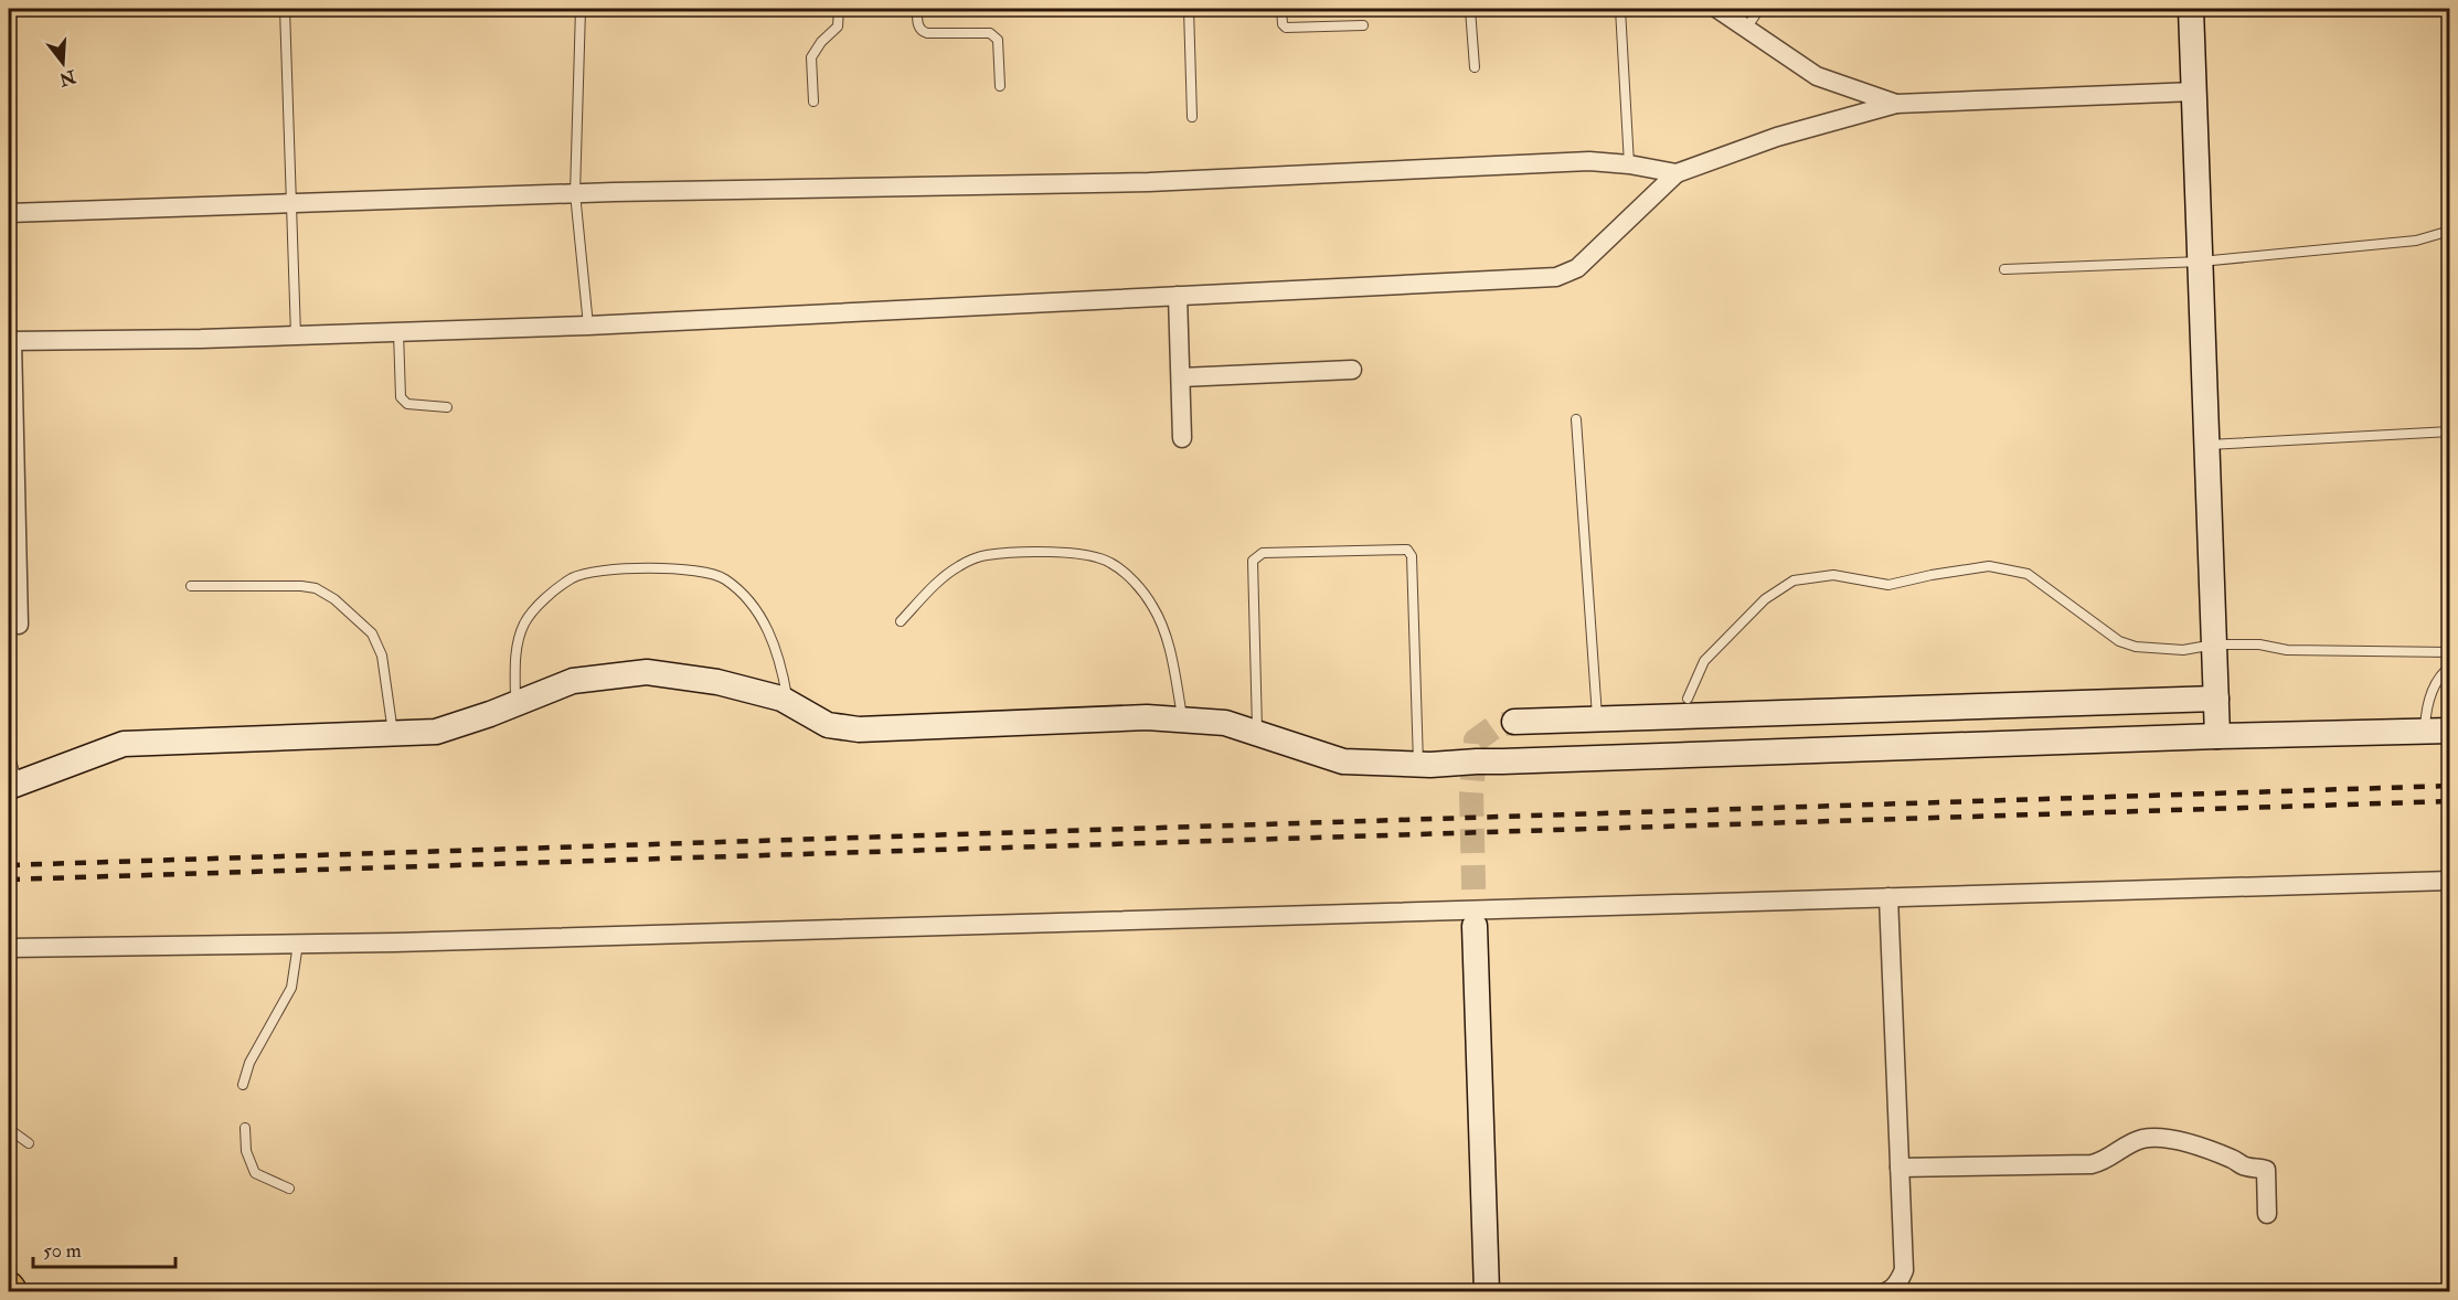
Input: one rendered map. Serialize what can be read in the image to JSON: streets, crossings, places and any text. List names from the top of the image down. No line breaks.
{"scale_bar":"50 m","north":"bottom"}
